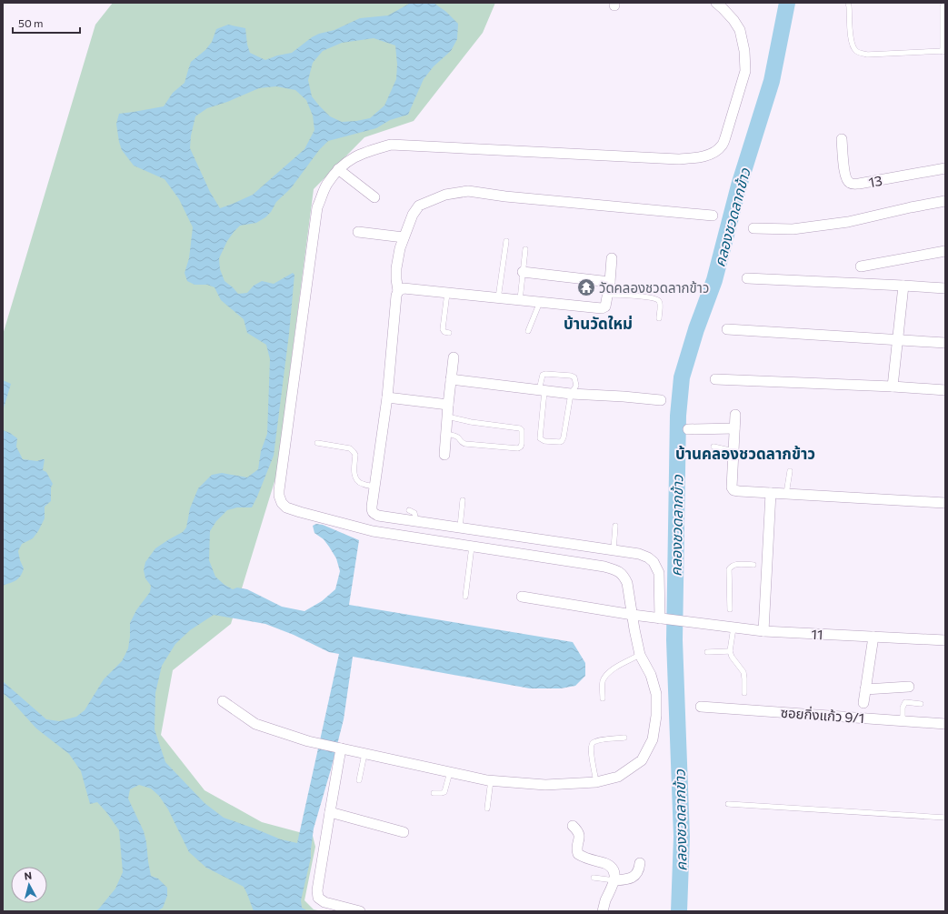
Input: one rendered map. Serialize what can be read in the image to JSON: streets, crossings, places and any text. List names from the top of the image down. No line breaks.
{"streets":{"street":["13","11","ซอยกิ่งแก้ว 9/1"]},"districts":["บ้านวัดใหม่","บ้านคลองชวดลากข้าว"],"water":["คลองชวดลากข้าว"],"places":{"temple":["วัดคลองชวดลากข้าว"]},"scale_bar":"50 m","north":"top"}
